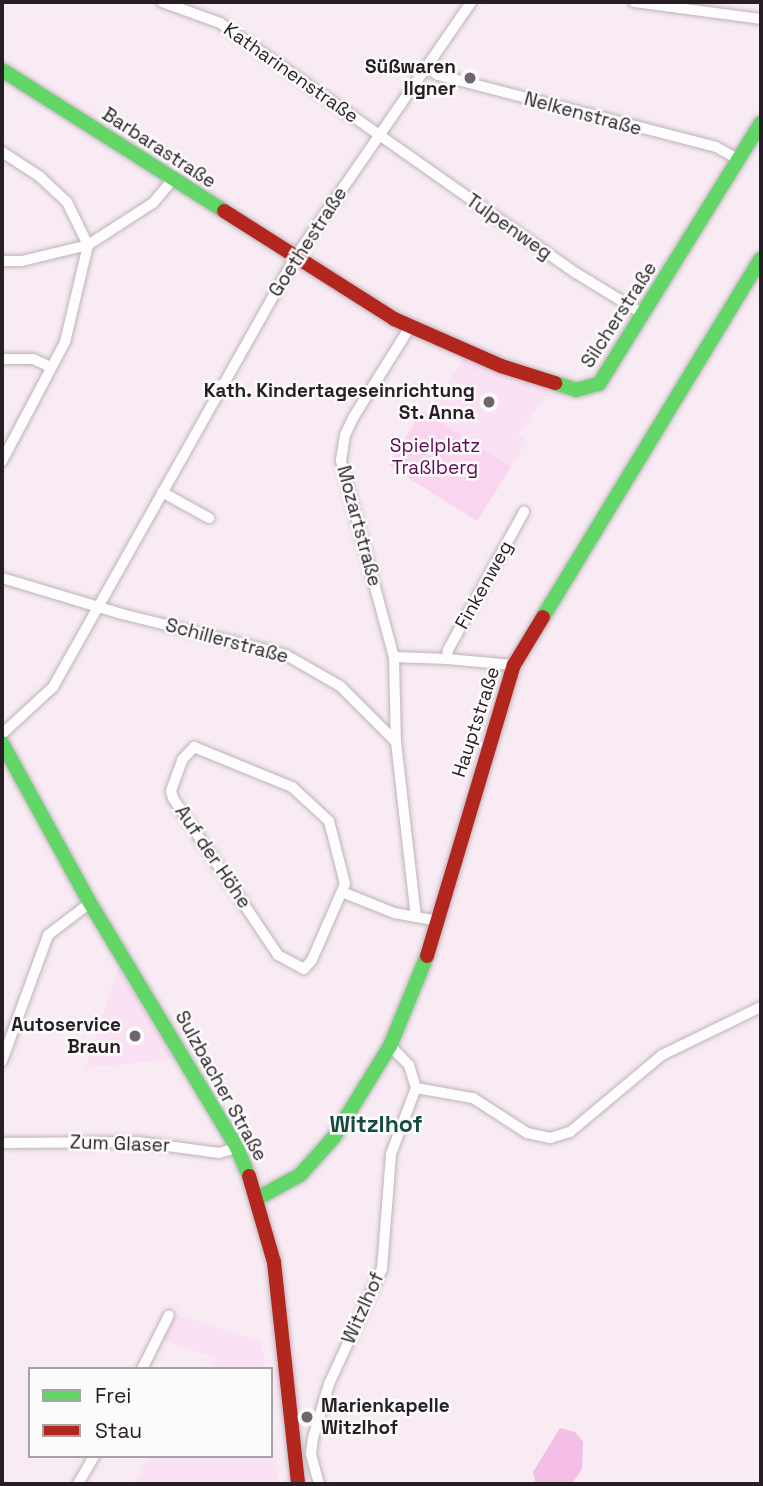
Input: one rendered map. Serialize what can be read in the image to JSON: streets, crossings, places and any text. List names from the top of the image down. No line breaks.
{"streets":{"street":["Katharinenstraße","Nelkenstraße","Barbarastraße","Tulpenweg","Goethestraße","Silcherstraße","Mozartstraße","Finkenweg","Schillerstraße","Hauptstraße","Auf der Höhe","Sulzbacher Straße","Zum Glaser","Witzlhof"]},"crossings":[["Katharinenstraße","Tulpenweg"],["Katharinenstraße","Goethestraße"],["Nelkenstraße","Goethestraße"],["Nelkenstraße","Silcherstraße"],["Barbarastraße","Goethestraße"],["Barbarastraße","Silcherstraße"],["Tulpenweg","Goethestraße"],["Tulpenweg","Silcherstraße"],["Goethestraße","Silcherstraße"],["Goethestraße","Schillerstraße"],["Silcherstraße","Mozartstraße"],["Mozartstraße","Finkenweg"],["Mozartstraße","Schillerstraße"],["Finkenweg","Hauptstraße"],["Hauptstraße","Sulzbacher Straße"],["Sulzbacher Straße","Zum Glaser"]],"districts":["Witzlhof"],"parks":["Spielplatz Traßlberg"],"places":["Süßwaren Ilgner","Kath. Kindertageseinrichtung St. Anna","Autoservice Braun","Marienkapelle Witzlhof"],"legend":["Frei","Stau"]}
